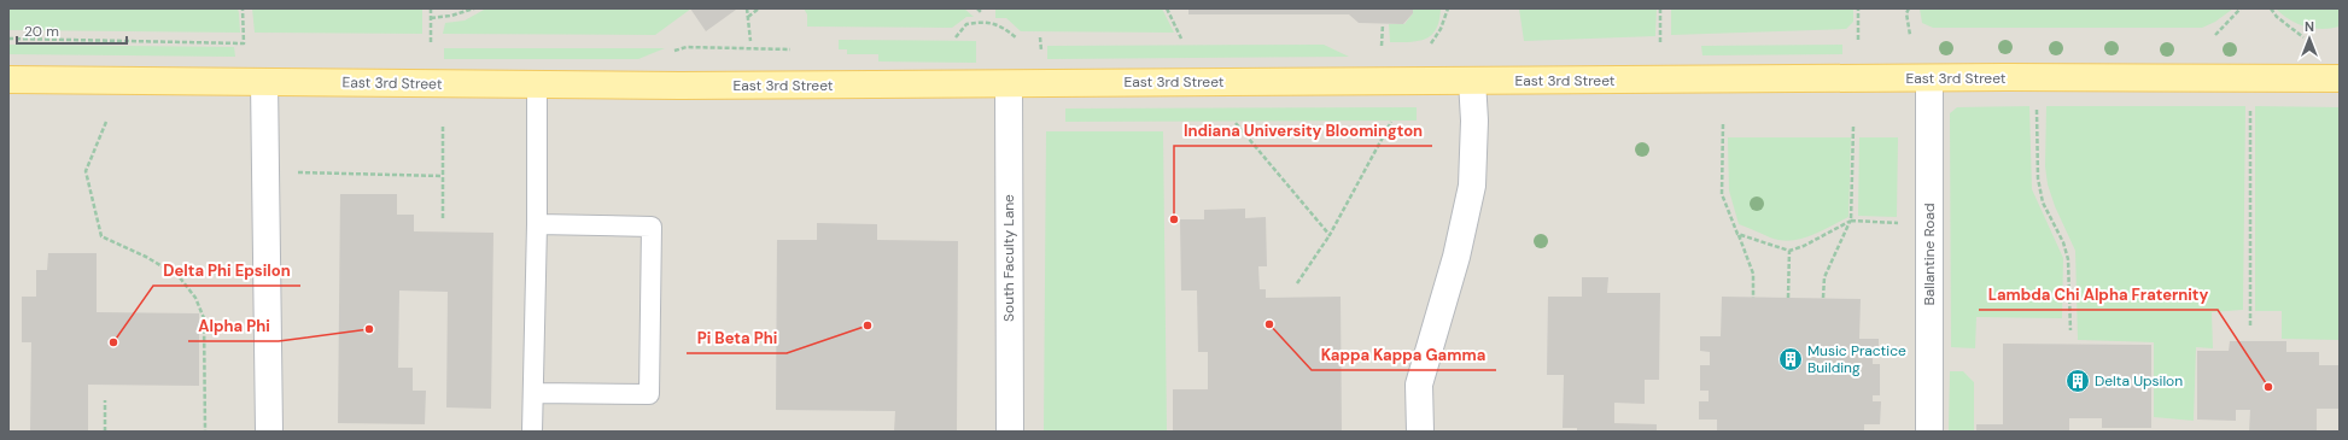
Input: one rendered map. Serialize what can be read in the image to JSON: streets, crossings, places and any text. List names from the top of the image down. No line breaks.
{"streets":{"main road":["East 3rd Street"],"street":["Ballantine Road","South Faculty Lane"]},"crossings":[["East 3rd Street","Ballantine Road"],["East 3rd Street","South Faculty Lane"]],"places":{"other":["Indiana University Bloomington","Kappa Kappa Gamma","Pi Beta Phi","Alpha Phi","Delta Phi Epsilon","Lambda Chi Alpha Fraternity"],"building":["Music Practice Building","Delta Upsilon"]},"scale_bar":"20 m","north":"top"}
